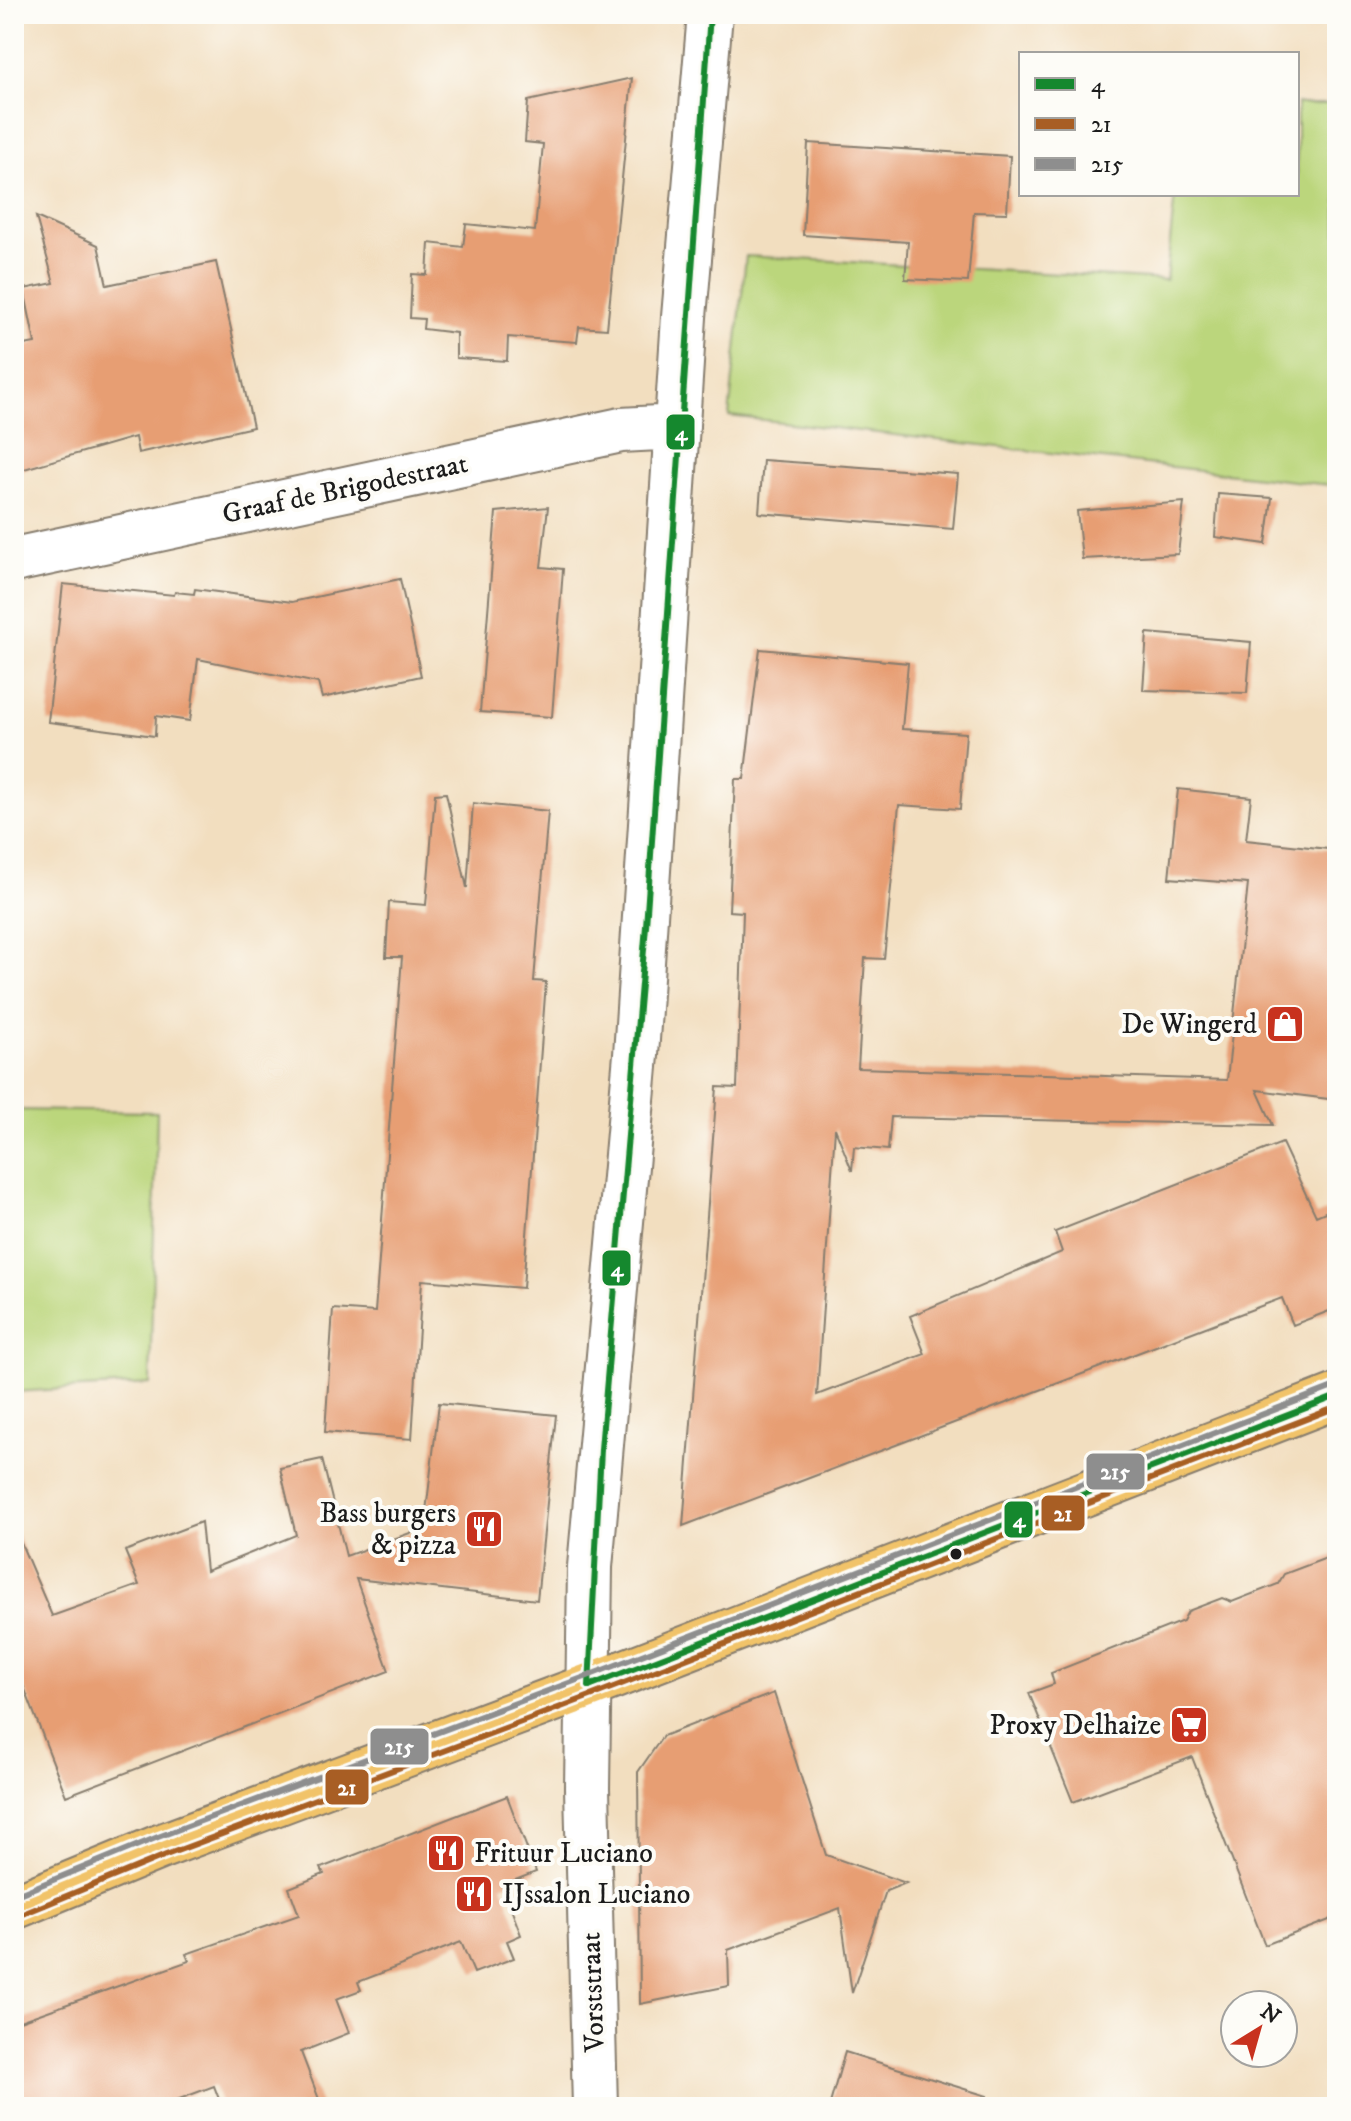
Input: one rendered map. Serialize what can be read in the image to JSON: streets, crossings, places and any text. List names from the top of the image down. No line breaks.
{"streets":{"street":["Graaf de Brigodestraat","Vorststraat"]},"crossings":[["Graaf de Brigodestraat","Vorststraat"]],"places":{"shop":["De Wingerd"],"restaurant":["Bass burgers & pizza","Frituur Luciano","IJssalon Luciano"],"supermarket":["Proxy Delhaize"]},"lines":["transit line 4","transit line 215","transit line 21"],"legend":["4","21","215"],"north":"top right"}
